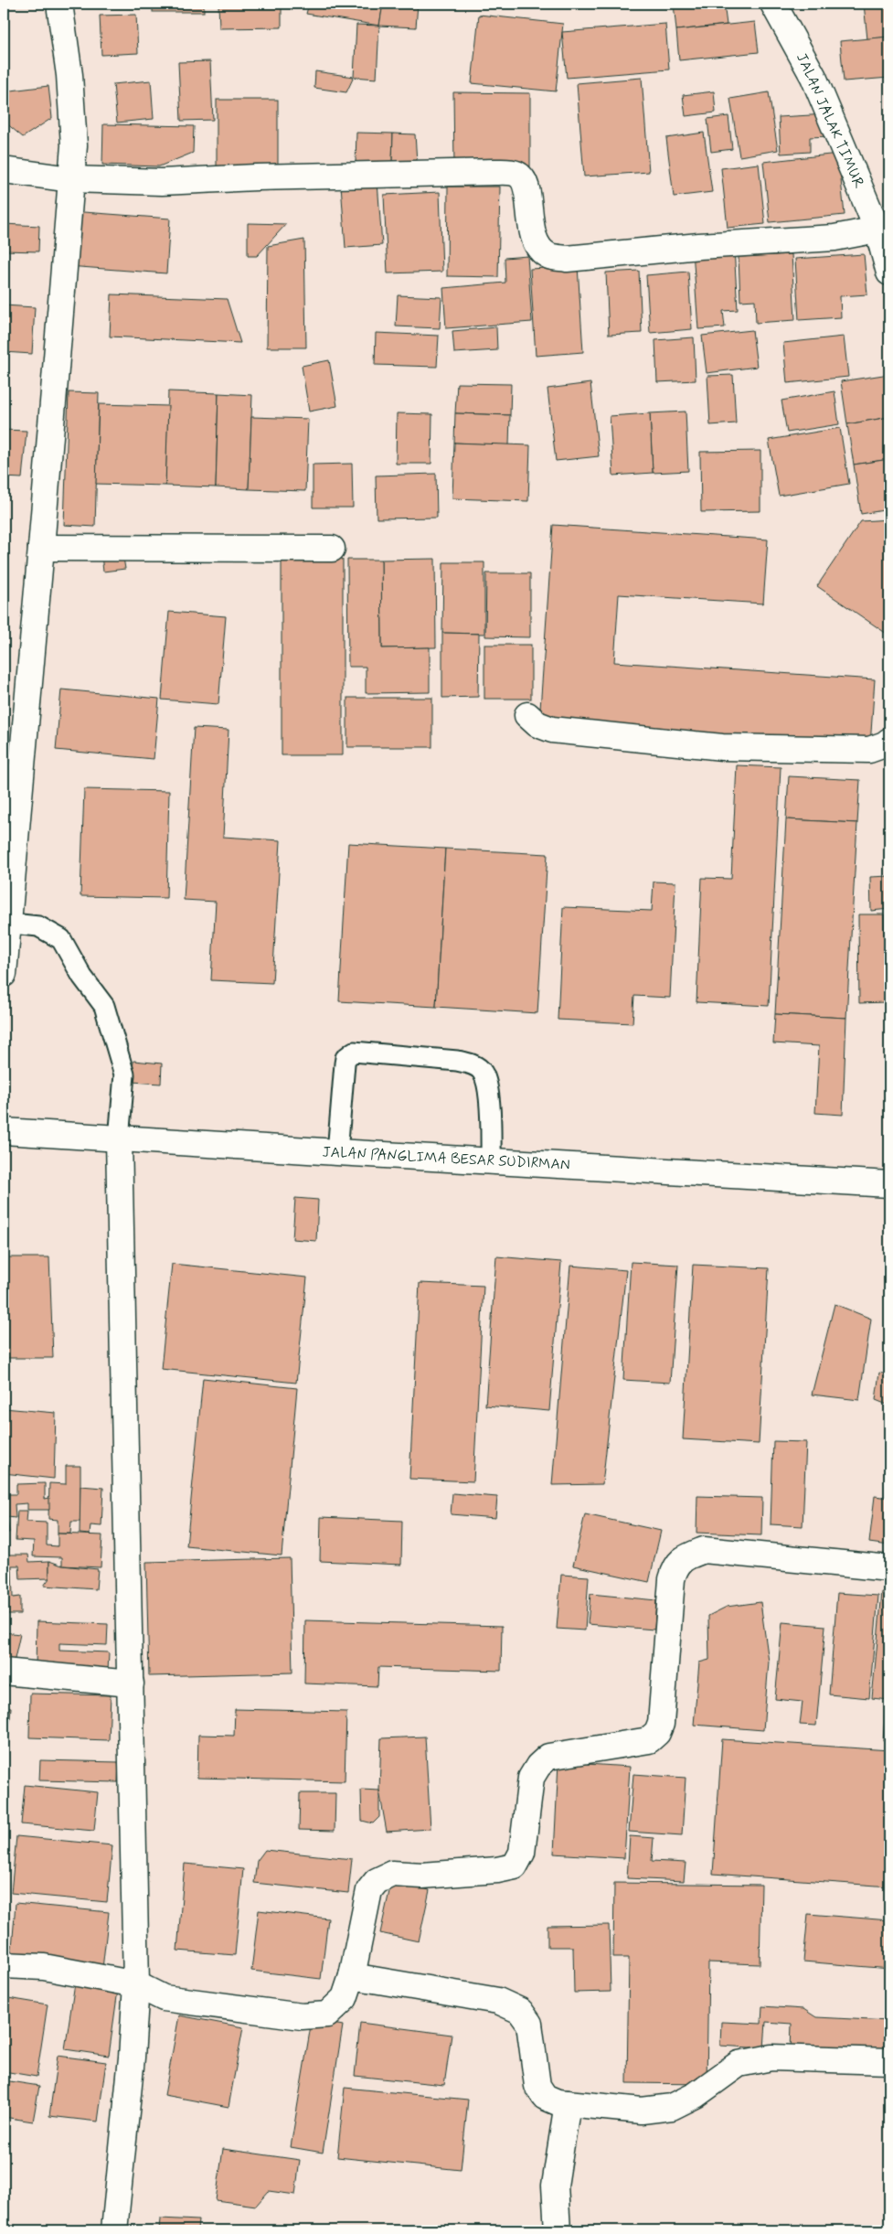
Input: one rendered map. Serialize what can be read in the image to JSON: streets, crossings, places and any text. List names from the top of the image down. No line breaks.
{"streets":{"main road":["JALAN JALAK TIMUR","JALAN PANGLIMA BESAR SUDIRMAN"]}}
